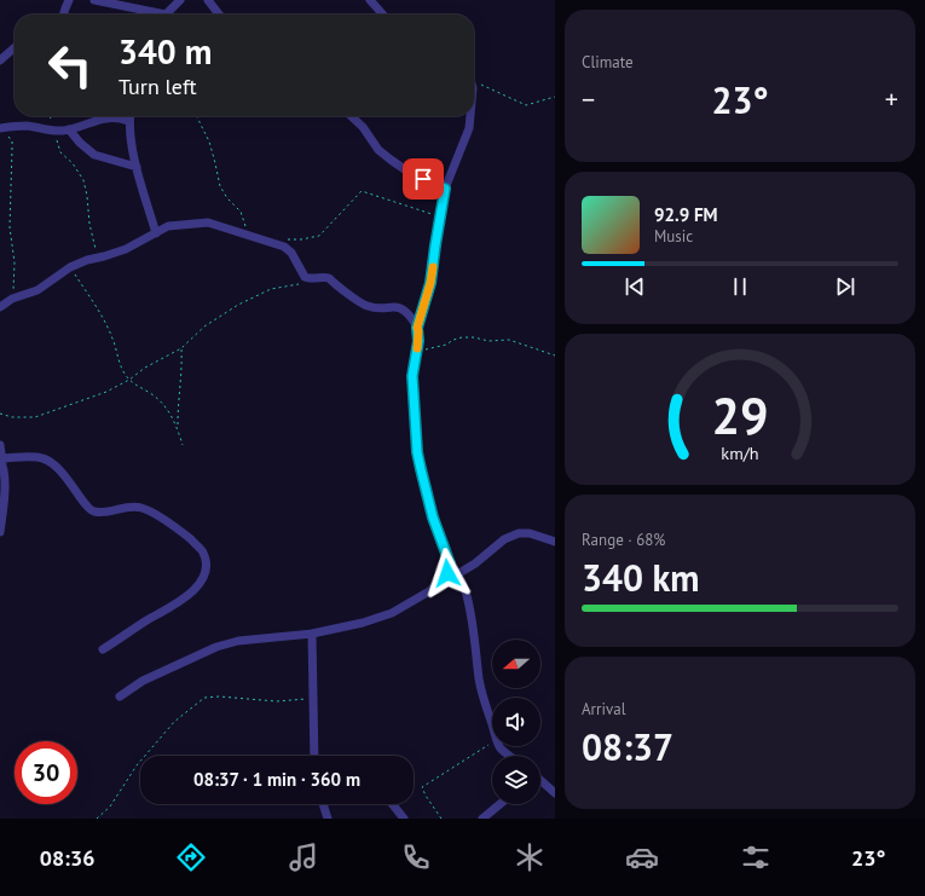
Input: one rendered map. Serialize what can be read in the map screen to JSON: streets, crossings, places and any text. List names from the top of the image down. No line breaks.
{"north":"left","page":{"tile":["Climate",["Range · 68%","340 km"],["Arrival","08:37"]],"turn":["340 m","Turn left"],"heat":["−","23°","+"],"song":["92.9 FM","Music"],"limit":"30","trip":"08:37 · 1 min · 360 m","tabs":["08:36","23°"],"gauge":["29","km/h"]}}
